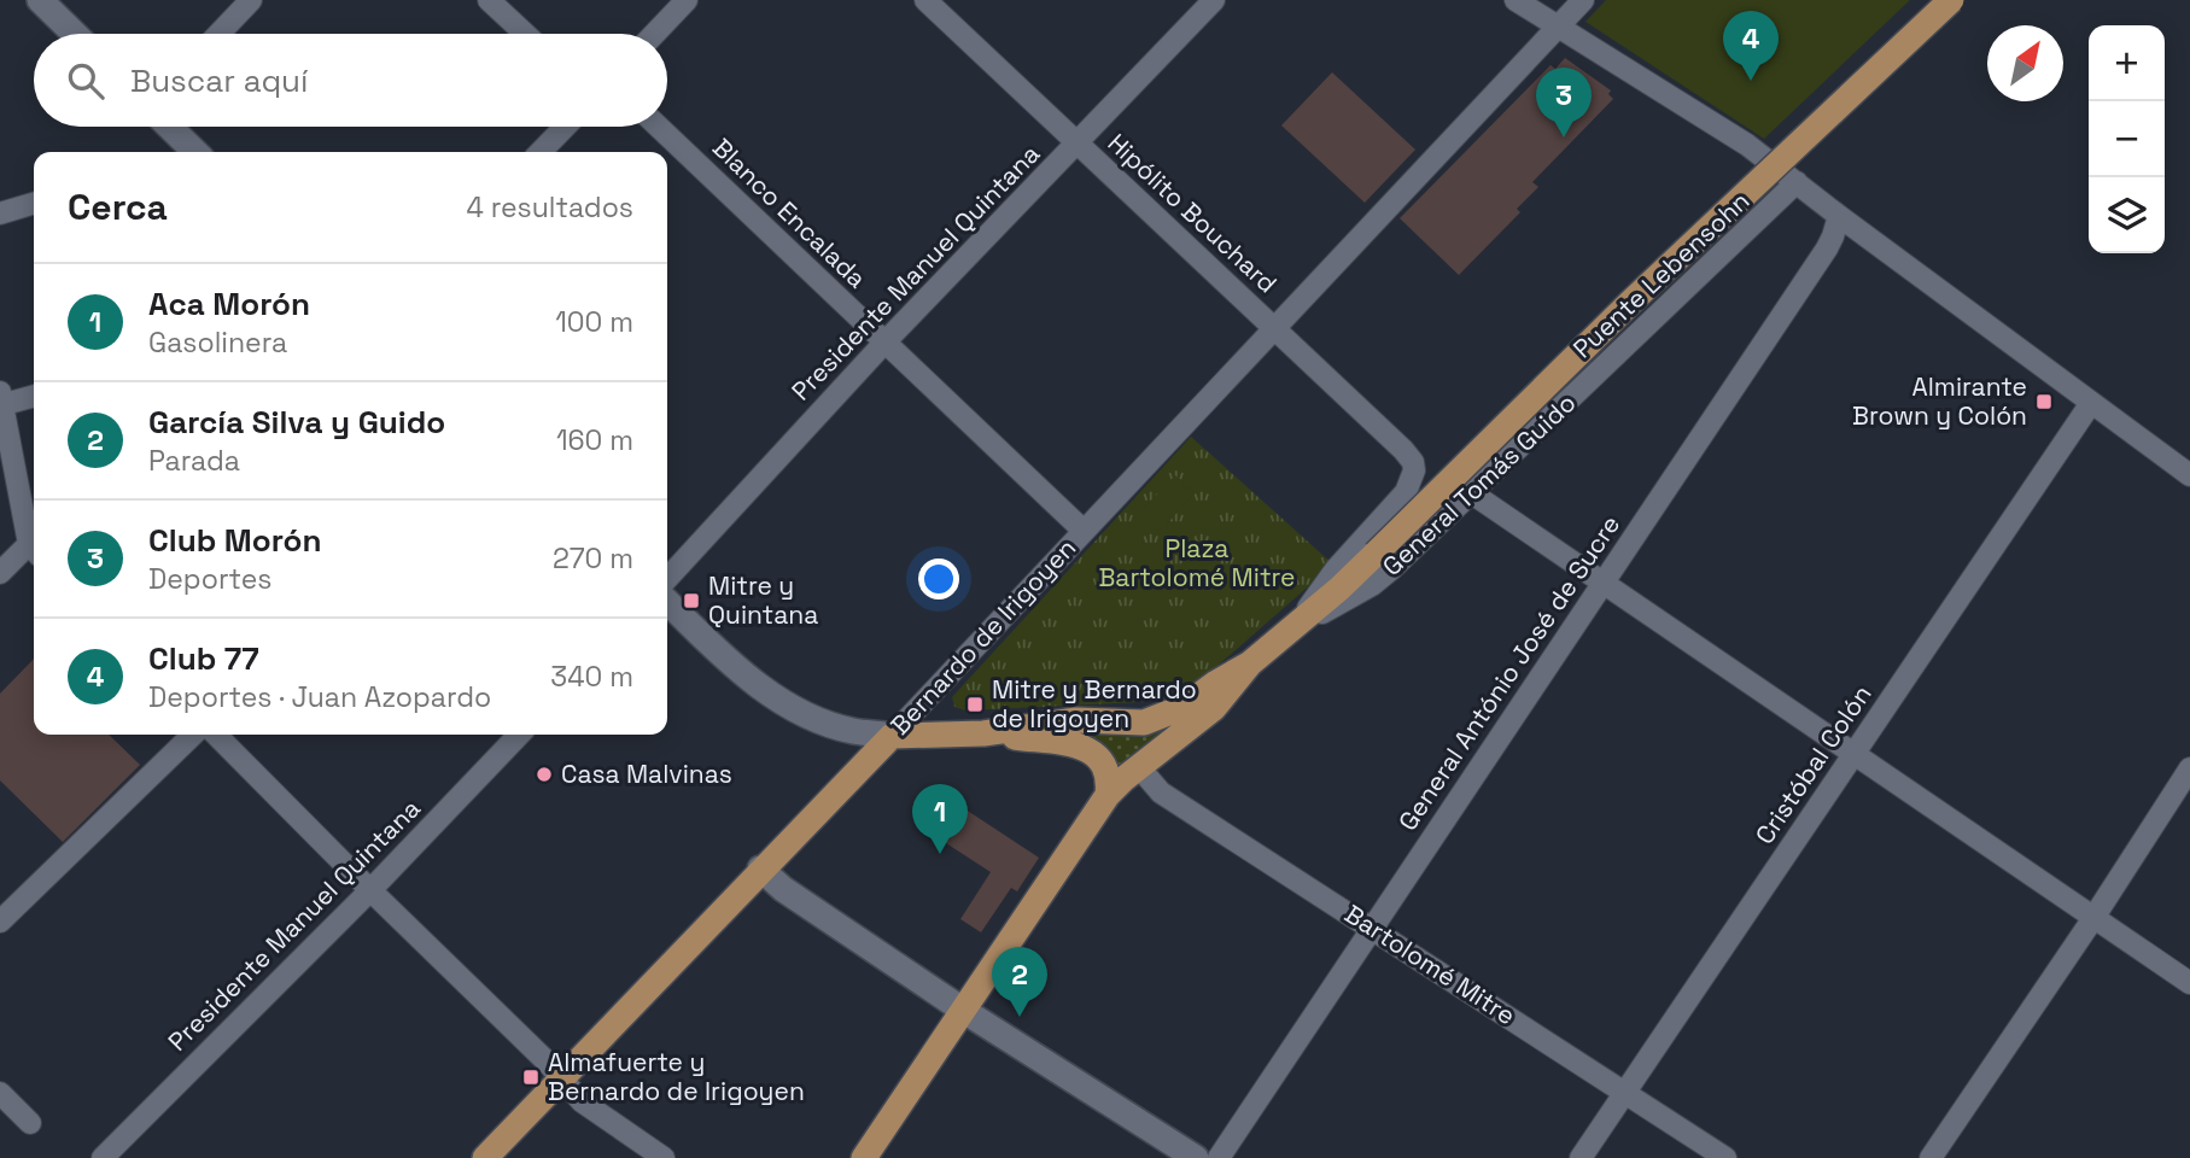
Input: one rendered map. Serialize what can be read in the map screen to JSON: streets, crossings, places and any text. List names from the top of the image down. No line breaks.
{"streets":{"main road":["Puente Lebensohn","General Tomás Guido","Bernardo de Irigoyen"],"street":["Blanco Encalada","Hipólito Bouchard","Presidente Manuel Quintana","General António José de Sucre","Cristóbal Colón","Bartolomé Mitre"]},"crossings":[["Blanco Encalada","Presidente Manuel Quintana"],["Blanco Encalada","Bernardo de Irigoyen"],["Hipólito Bouchard","Presidente Manuel Quintana"],["Hipólito Bouchard","General Tomás Guido"],["Hipólito Bouchard","Bernardo de Irigoyen"],["Puente Lebensohn","General Tomás Guido"],["General Tomás Guido","Bartolomé Mitre"],["General António José de Sucre","Bartolomé Mitre"],["Cristóbal Colón","Bartolomé Mitre"]],"parks":["Plaza Bartolomé Mitre"],"places":{"transit":["Almirante Brown y Colón","Mitre y Quintana","Mitre y Bernardo de Irigoyen","Almafuerte y Bernardo de Irigoyen"],"other":["Casa Malvinas"]},"north":"top right","page":{"pins":["4","3","1","2"],"map_buttons":["+","−"],"search":"Buscar aquí","heading":["Cerca","4 resultados"],"list":[{"mark":"1","name":"Aca Morón","note":"Gasolinera","value":"100 m"},{"mark":"2","name":"García Silva y Guido","note":"Parada","value":"160 m"},{"mark":"3","name":"Club Morón","note":"Deportes","value":"270 m"},{"mark":"4","name":"Club 77","note":"Deportes · Juan Azopardo","value":"340 m"}]}}
